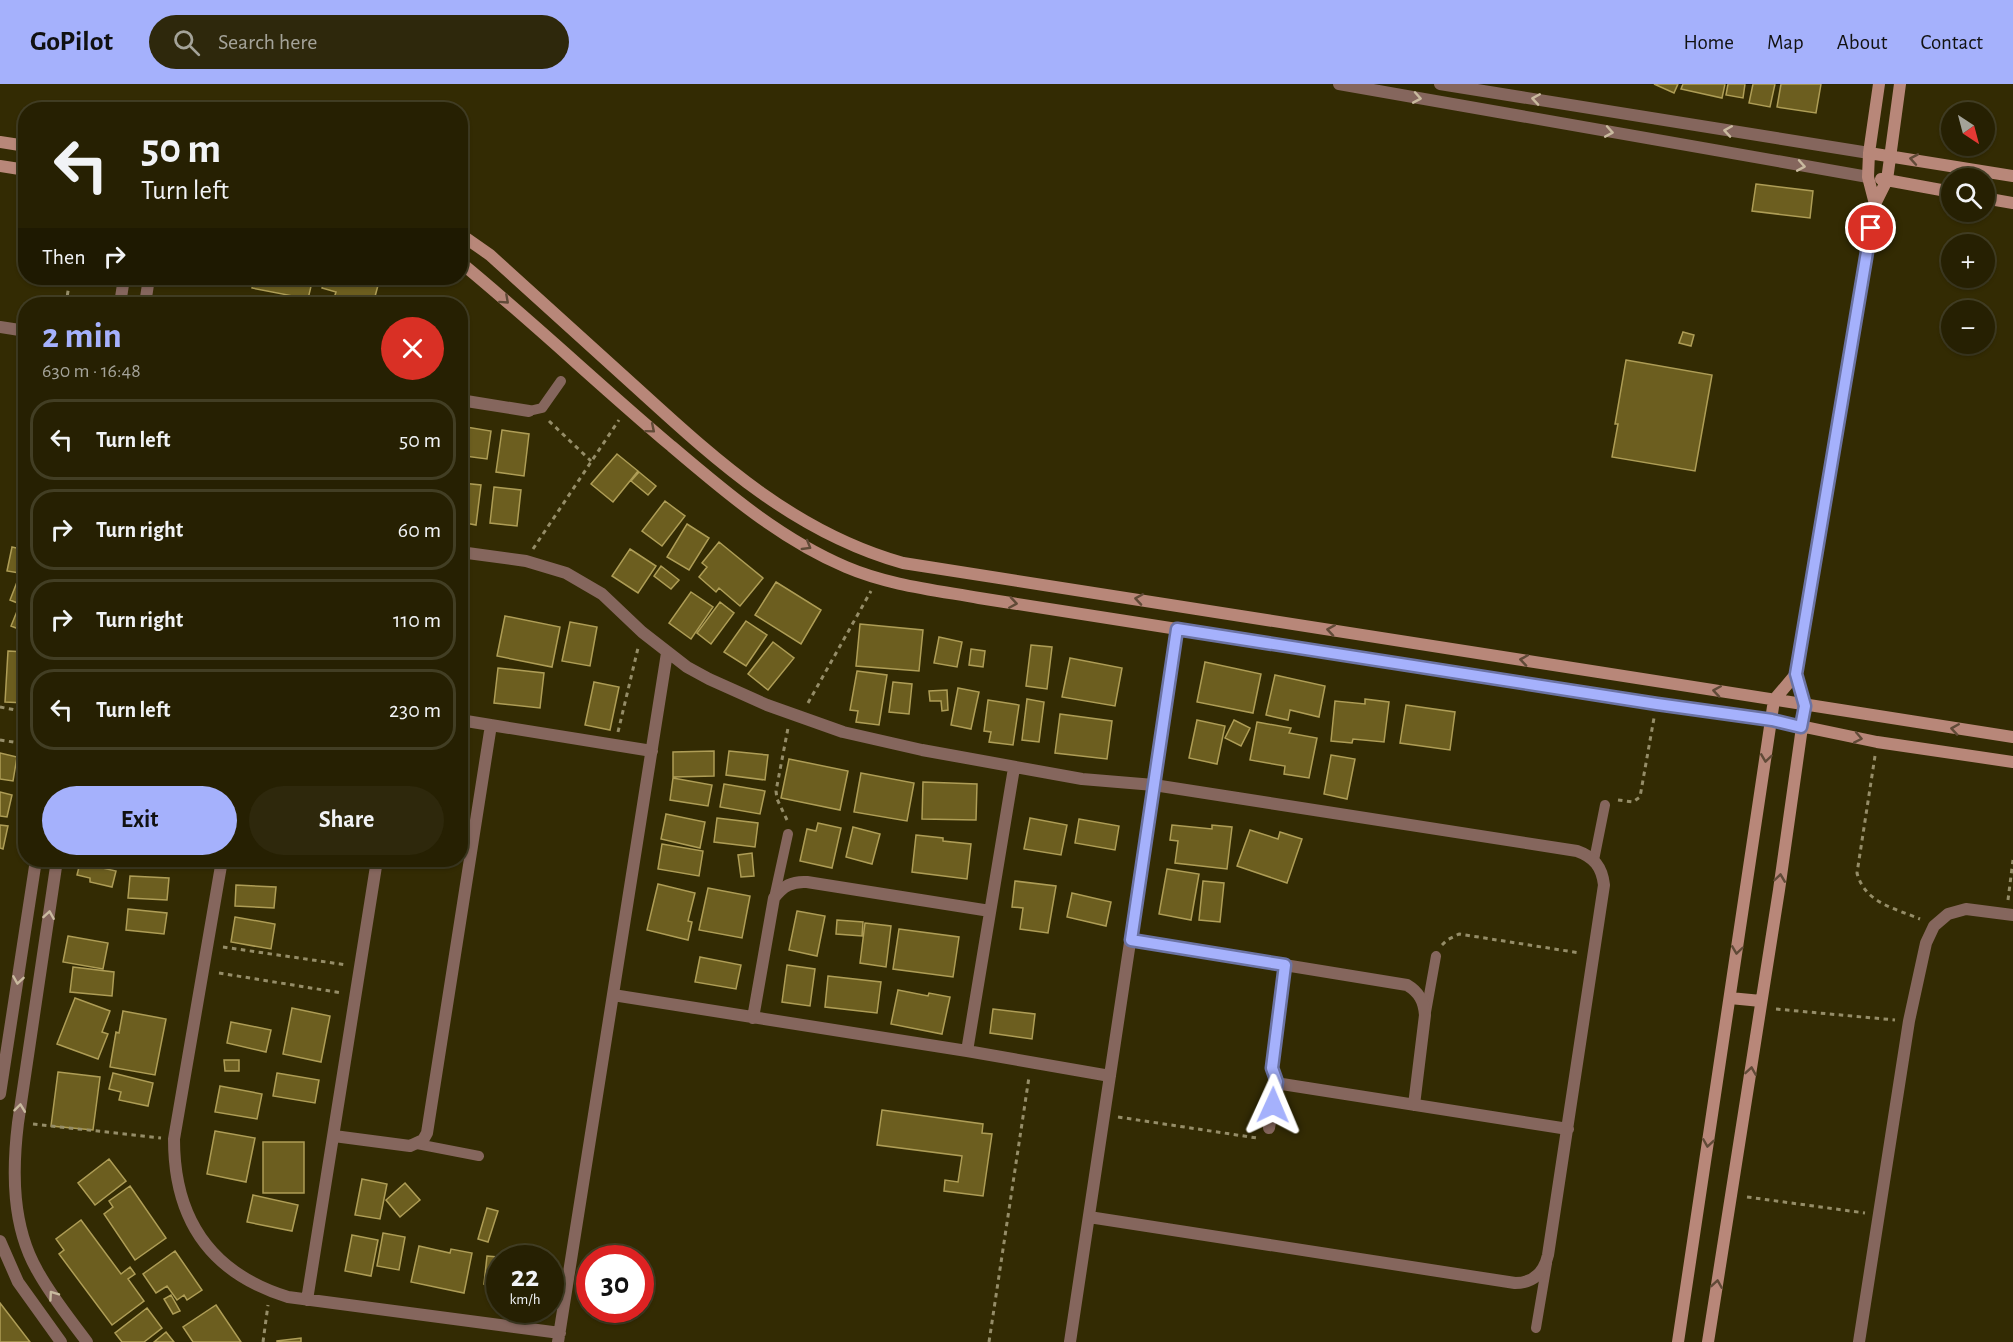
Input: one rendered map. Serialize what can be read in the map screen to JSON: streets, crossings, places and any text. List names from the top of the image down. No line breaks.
{"north":"bottom right","page":{"header":"GoPilot","search":"Search here","nav":["Home","Map","About","Contact"],"map_buttons":["+","−"],"turn":["50 m","Turn left"],"then":"Then","heading":["2 min","630 m · 16:48"],"list":[{"name":"Turn left","value":"50 m"},{"name":"Turn right","value":"60 m"},{"name":"Turn right","value":"110 m"},{"name":"Turn left","value":"230 m"}],"buttons":["Exit","Share"],"speed":"22 km/h","limit":"30"}}
